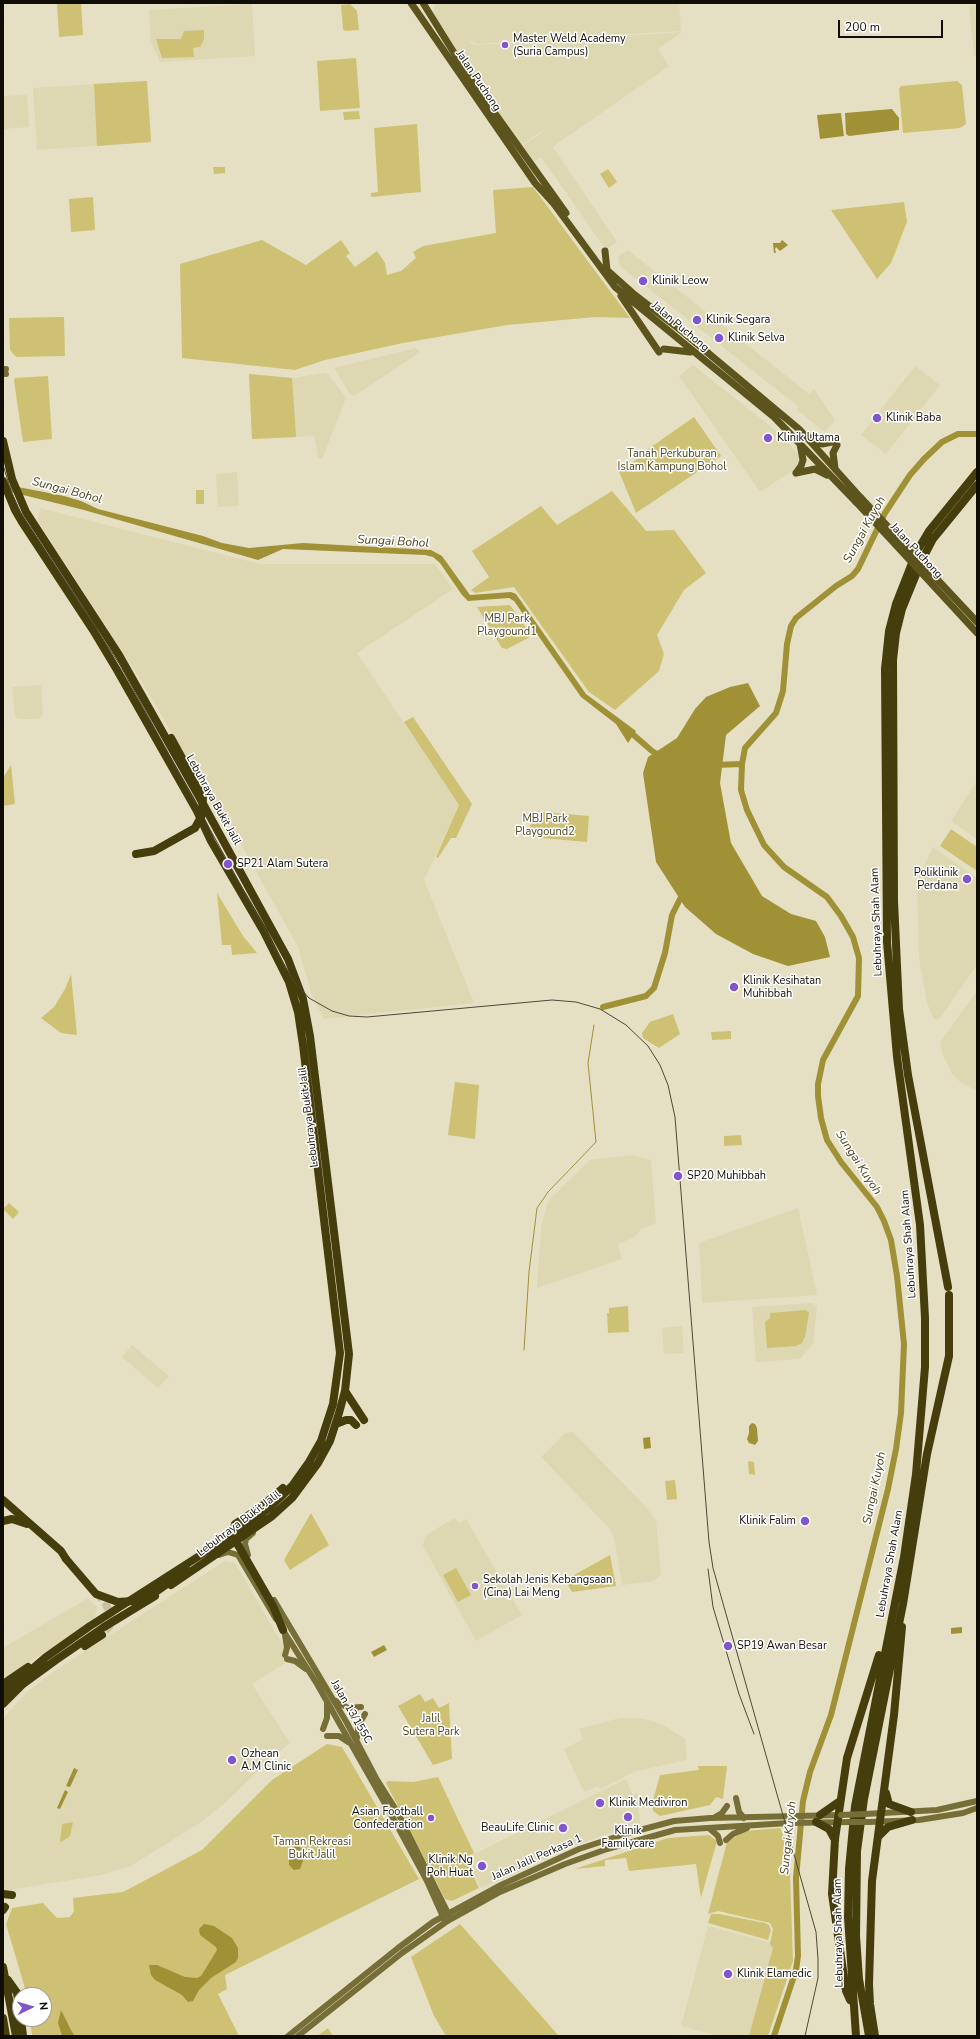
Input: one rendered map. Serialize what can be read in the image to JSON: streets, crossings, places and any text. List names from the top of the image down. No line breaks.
{"streets":{"highway":["Lebuhraya Bukit Jalil","Lebuhraya Shah Alam"],"main road":["Jalan Puchong","Jalan 13/155C","Jalan Jalil Perkasa 1"]},"crossings":[["Lebuhraya Bukit Jalil","Jalan 13/155C"],["Jalan 13/155C","Jalan Jalil Perkasa 1"]],"water":["Sungai Bohol","Sungai Kuyoh"],"parks":["Tanah Perkuburan Islam Kampung Bohol","MBJ Park Playgound1","MBJ Park Playgound2","Jalil Sutera Park","Taman Rekreasi Bukit Jalil"],"places":["Master Weld Academy (Suria Campus)","Klinik Leow","Klinik Segara","Klinik Selva","Klinik Baba","Klinik Utama","SP21 Alam Sutera","Poliklinik Perdana","Klinik Kesihatan Muhibbah","SP20 Muhibbah","Klinik Falim","Sekolah Jenis Kebangsaan (Cina) Lai Meng","SP19 Awan Besar","Ozhean A.M Clinic","Klinik Mediviron","Klinik Familycare","Asian Football Confederation","BeauLife Clinic","Klinik Ng Poh Huat","Klinik Elamedic"],"scale_bar":"200 m","north":"right"}
